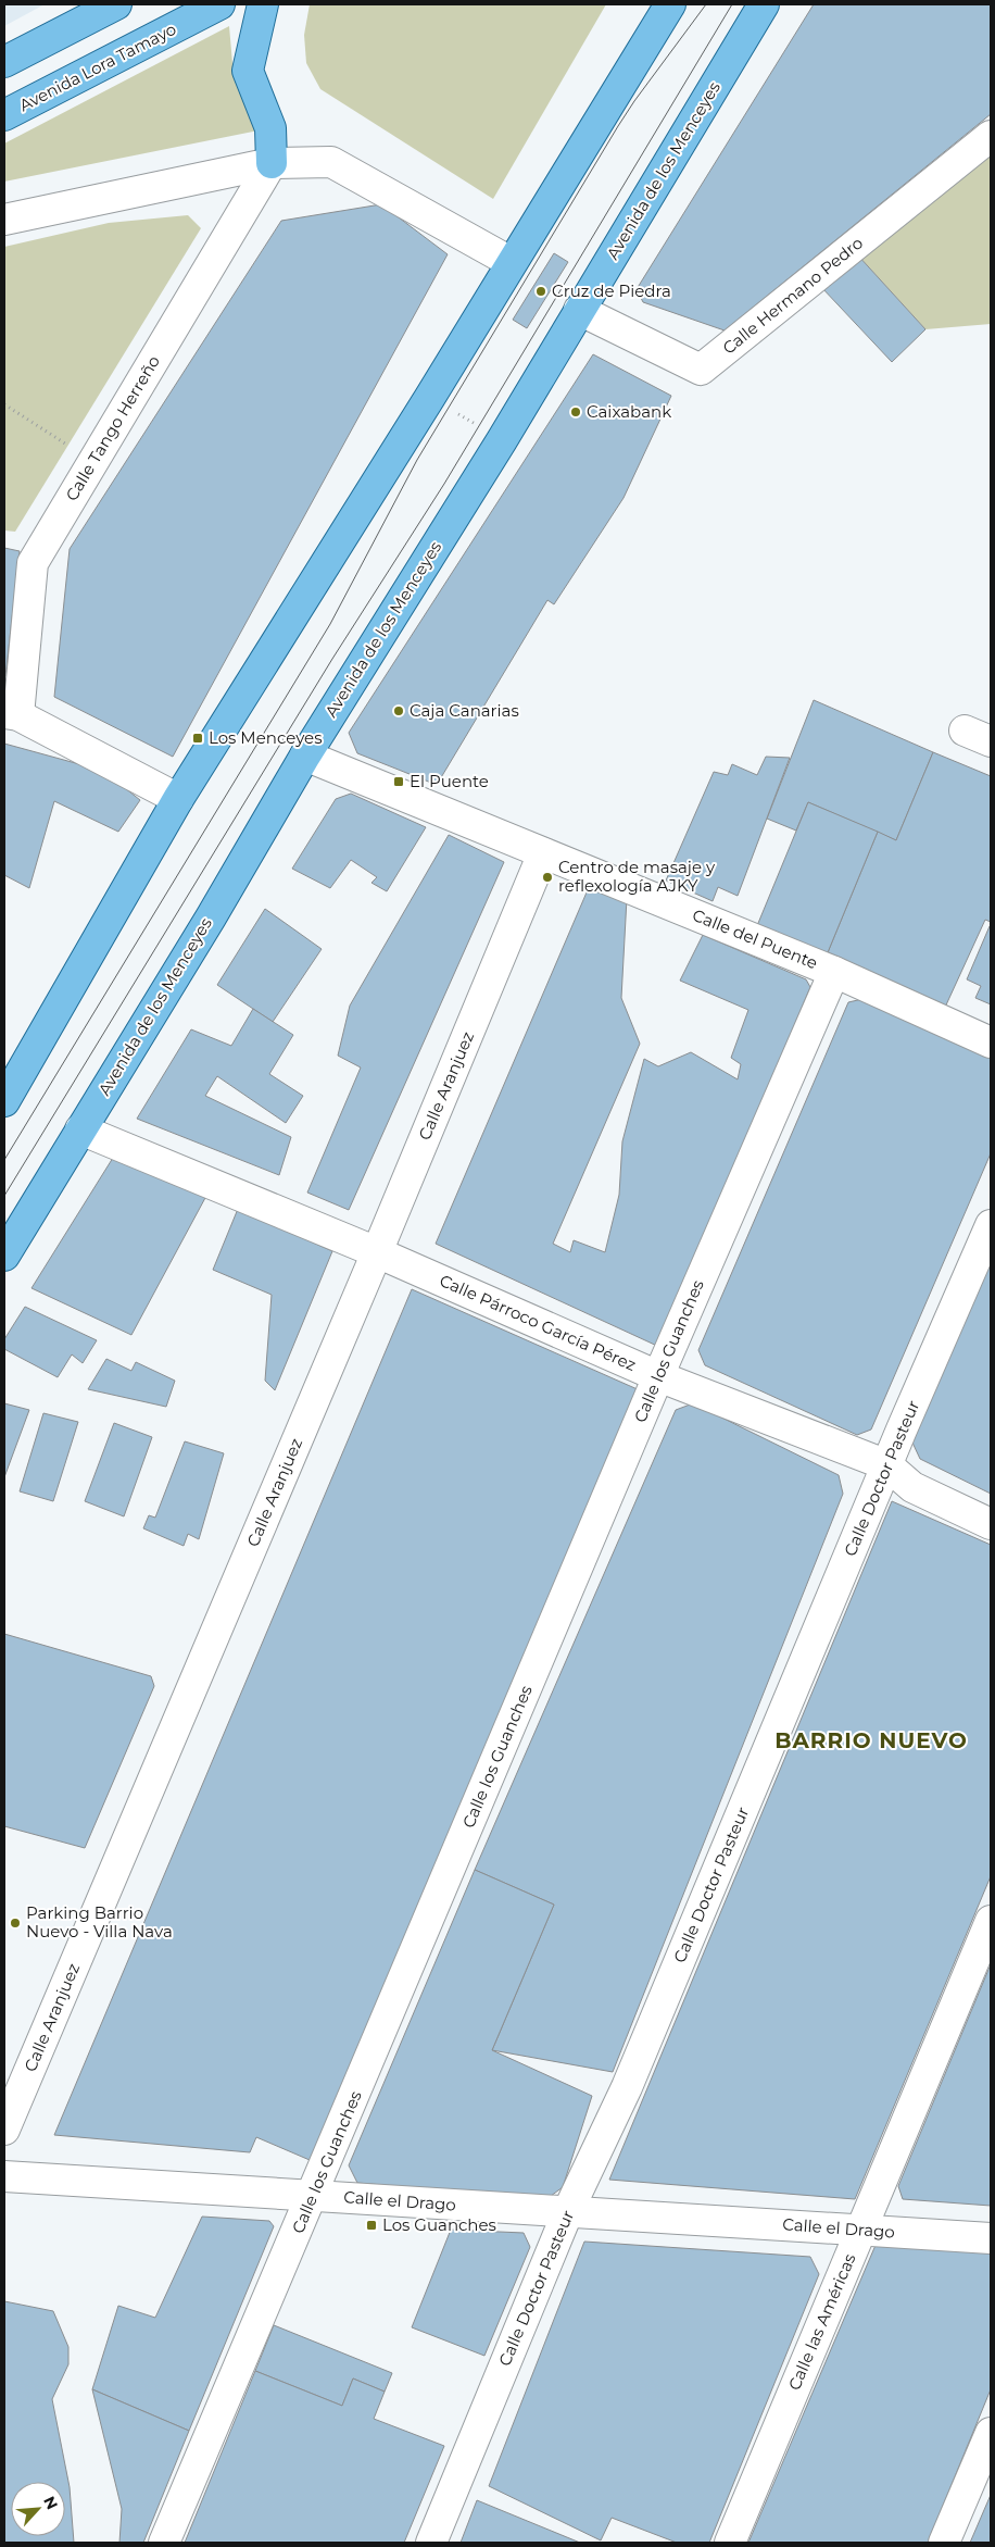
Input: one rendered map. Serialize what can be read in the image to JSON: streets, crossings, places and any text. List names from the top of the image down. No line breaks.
{"streets":{"main road":["Avenida Lora Tamayo","Avenida de los Menceyes"],"street":["Calle Hermano Pedro","Calle Tango Herreño","Calle del Puente","Calle Aranjuez","Calle Párroco García Pérez","Calle los Guanches","Calle Doctor Pasteur","Calle el Drago","Calle las Américas"]},"crossings":[["Avenida de los Menceyes","Calle Hermano Pedro"],["Avenida de los Menceyes","Calle del Puente"],["Avenida de los Menceyes","Calle Párroco García Pérez"],["Calle del Puente","Calle Aranjuez"],["Calle del Puente","Calle los Guanches"],["Calle Aranjuez","Calle Párroco García Pérez"],["Calle Párroco García Pérez","Calle los Guanches"],["Calle Párroco García Pérez","Calle Doctor Pasteur"],["Calle los Guanches","Calle el Drago"],["Calle Doctor Pasteur","Calle el Drago"],["Calle el Drago","Calle las Américas"]],"districts":["BARRIO NUEVO"],"places":{"other":["Cruz de Piedra","Caixabank","Caja Canarias","Centro de masaje y reflexología AJKY","Parking Barrio Nuevo - Villa Nava"],"transit":["Los Menceyes","El Puente","Los Guanches"]},"north":"top right"}
